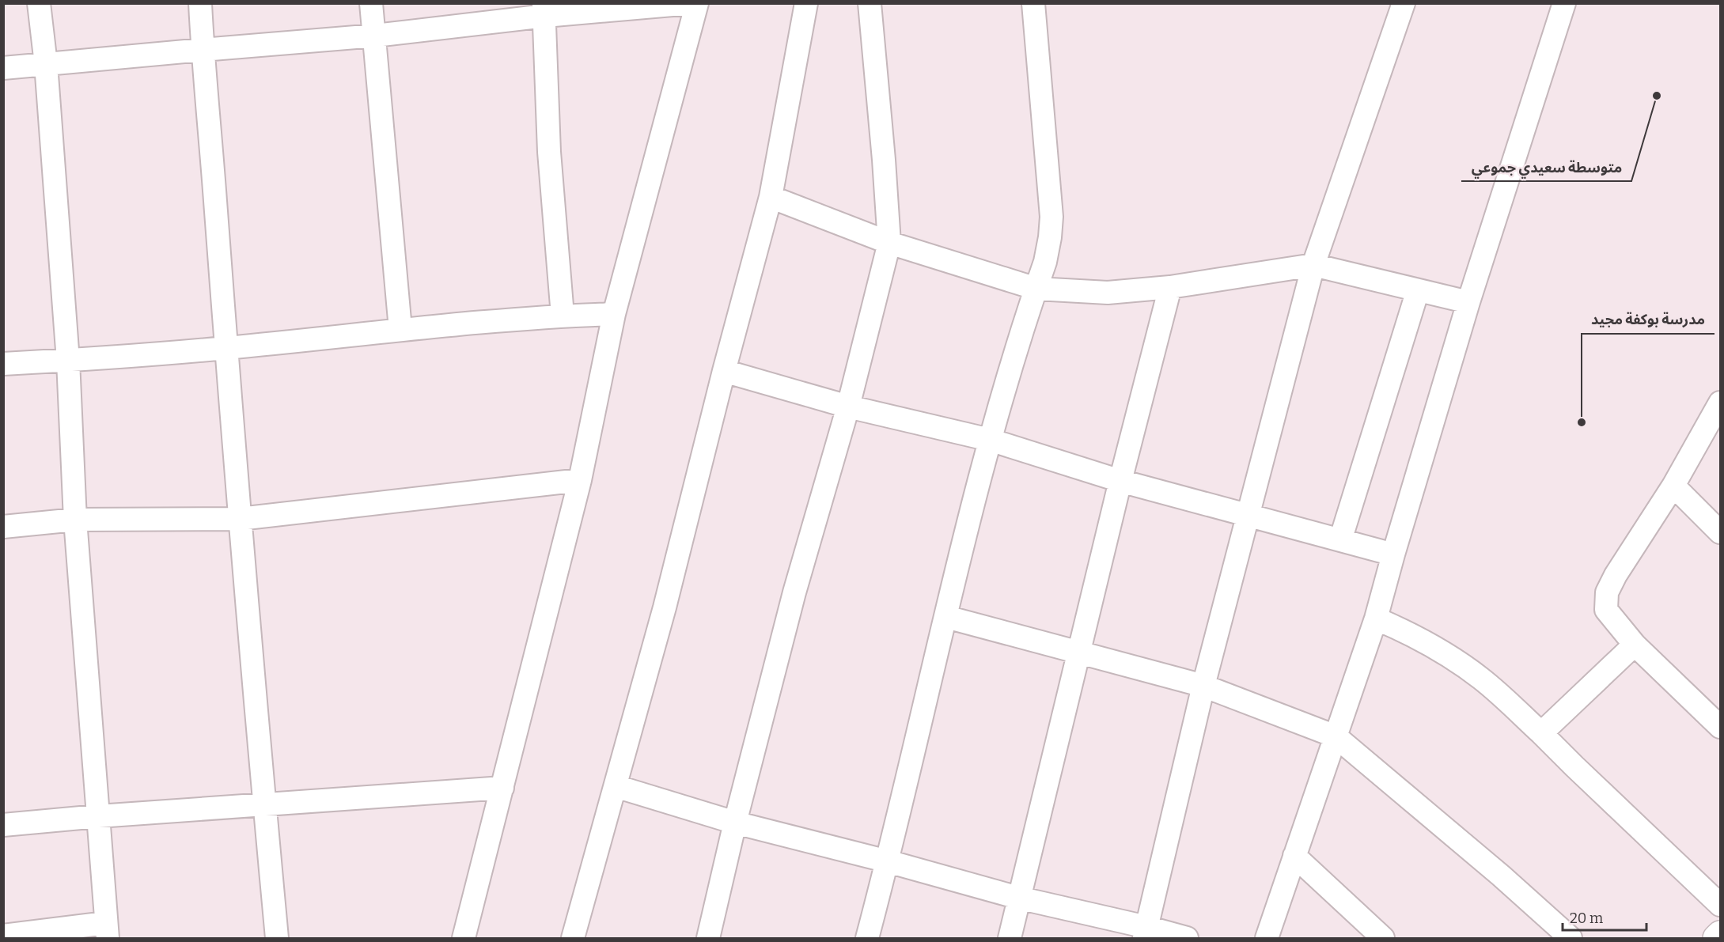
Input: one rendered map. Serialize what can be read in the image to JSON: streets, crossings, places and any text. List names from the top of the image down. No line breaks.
{"places":["متوسطة سعيدي جموعي","مدرسة بوكفة مجيد"],"scale_bar":"20 m"}
